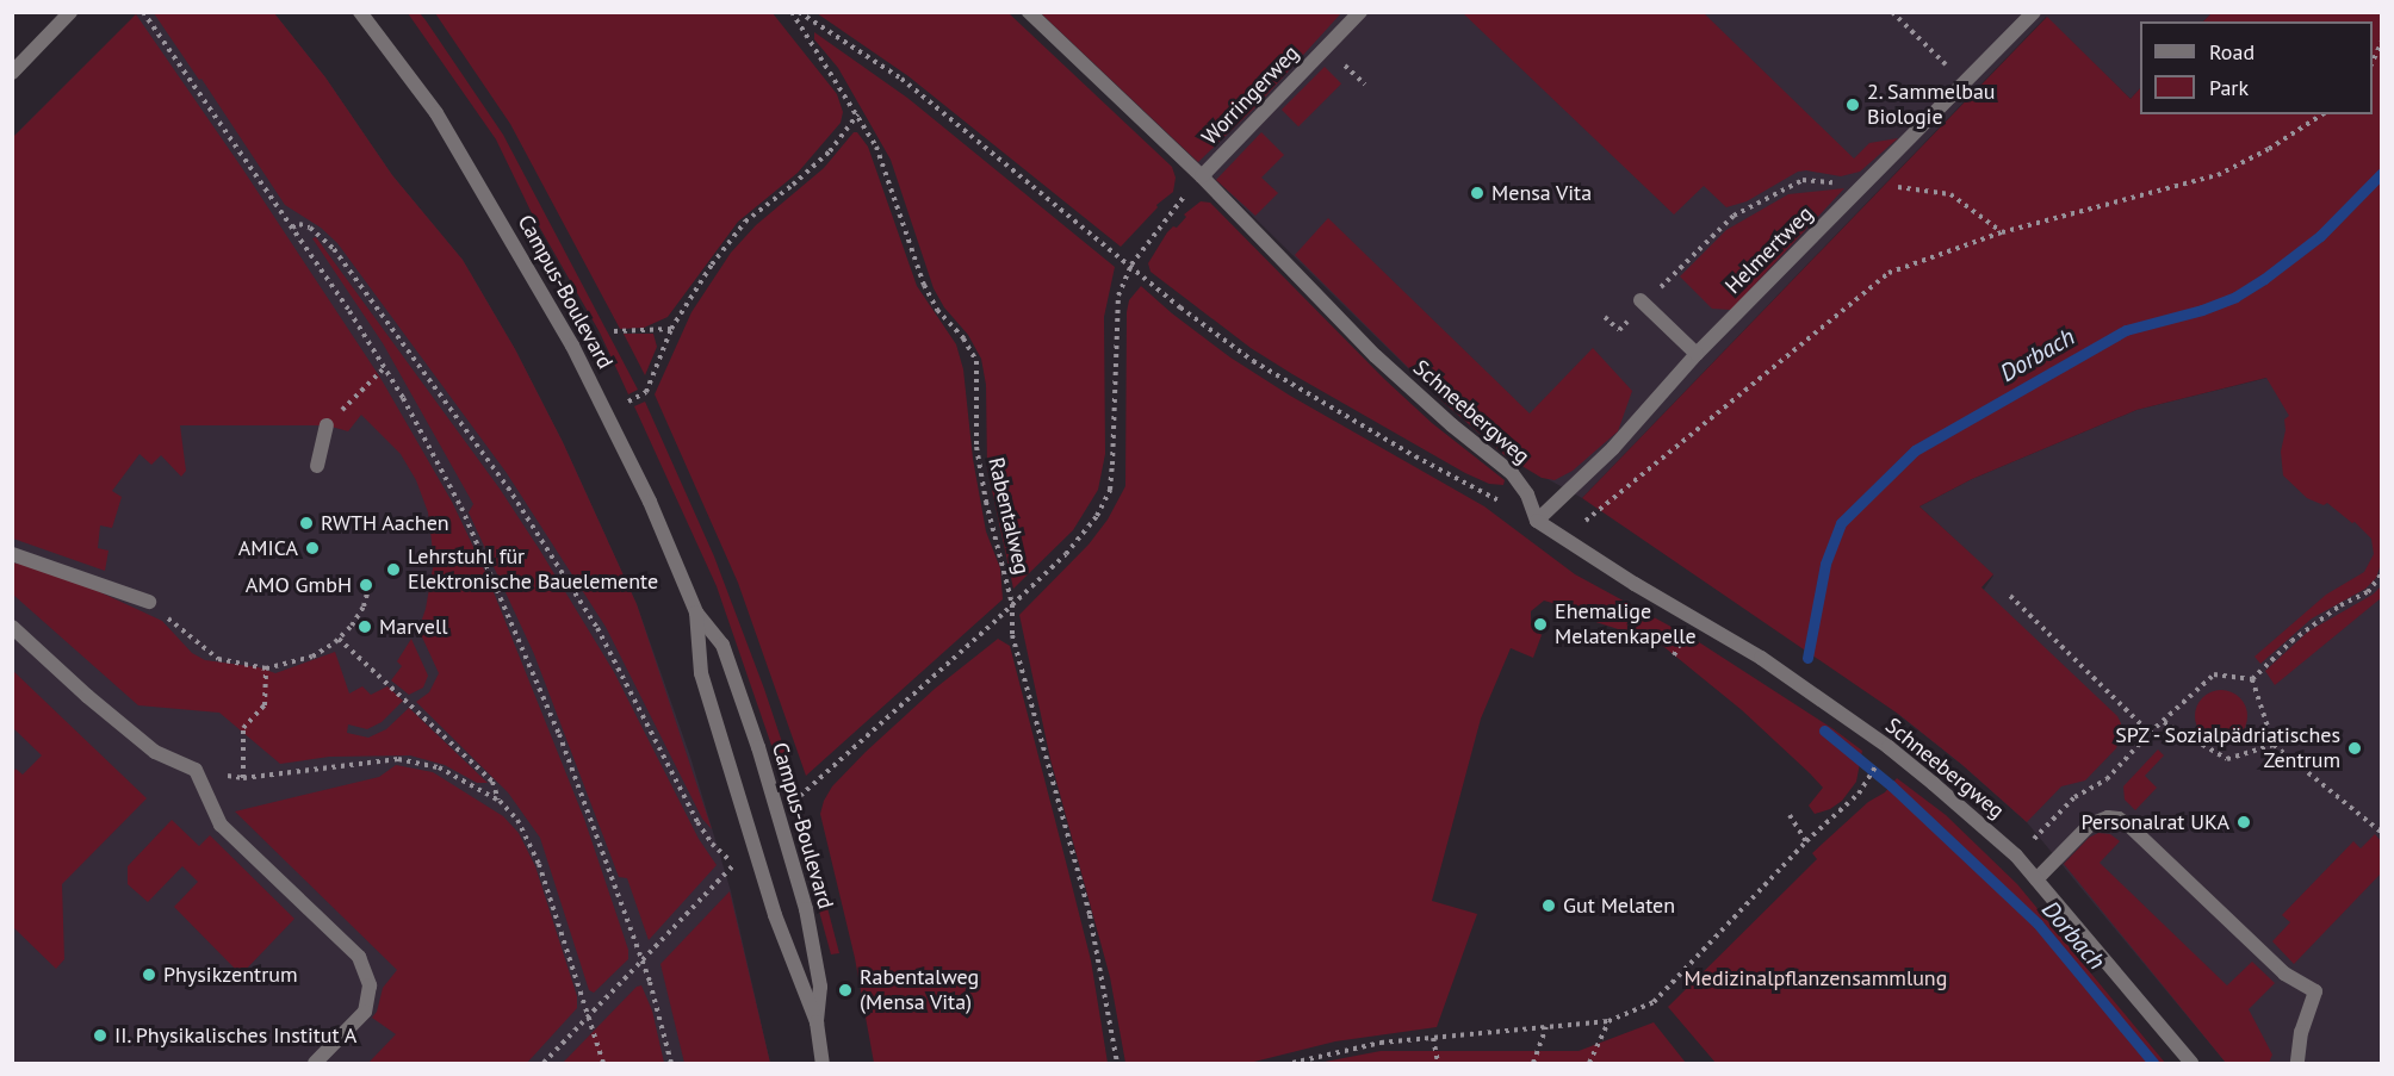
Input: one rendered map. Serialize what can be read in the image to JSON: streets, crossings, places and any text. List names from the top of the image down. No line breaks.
{"streets":{"street":["Worringerweg","Helmertweg","Campus-Boulevard","Schneebergweg"],"path":["Rabentalweg"]},"crossings":[["Worringerweg","Schneebergweg"],["Helmertweg","Schneebergweg"]],"water":["Dorbach"],"parks":["Medizinalpflanzensammlung"],"places":["2. Sammelbau Biologie","Mensa Vita","RWTH Aachen","AMICA","Lehrstuhl für Elektronische Bauelemente","AMO GmbH","Ehemalige Melatenkapelle","Marvell","SPZ - Sozialpädriatisches Zentrum","Personalrat UKA","Gut Melaten","Physikzentrum","Rabentalweg (Mensa Vita)","II. Physikalisches Institut A"],"legend":["Road","Park"]}
